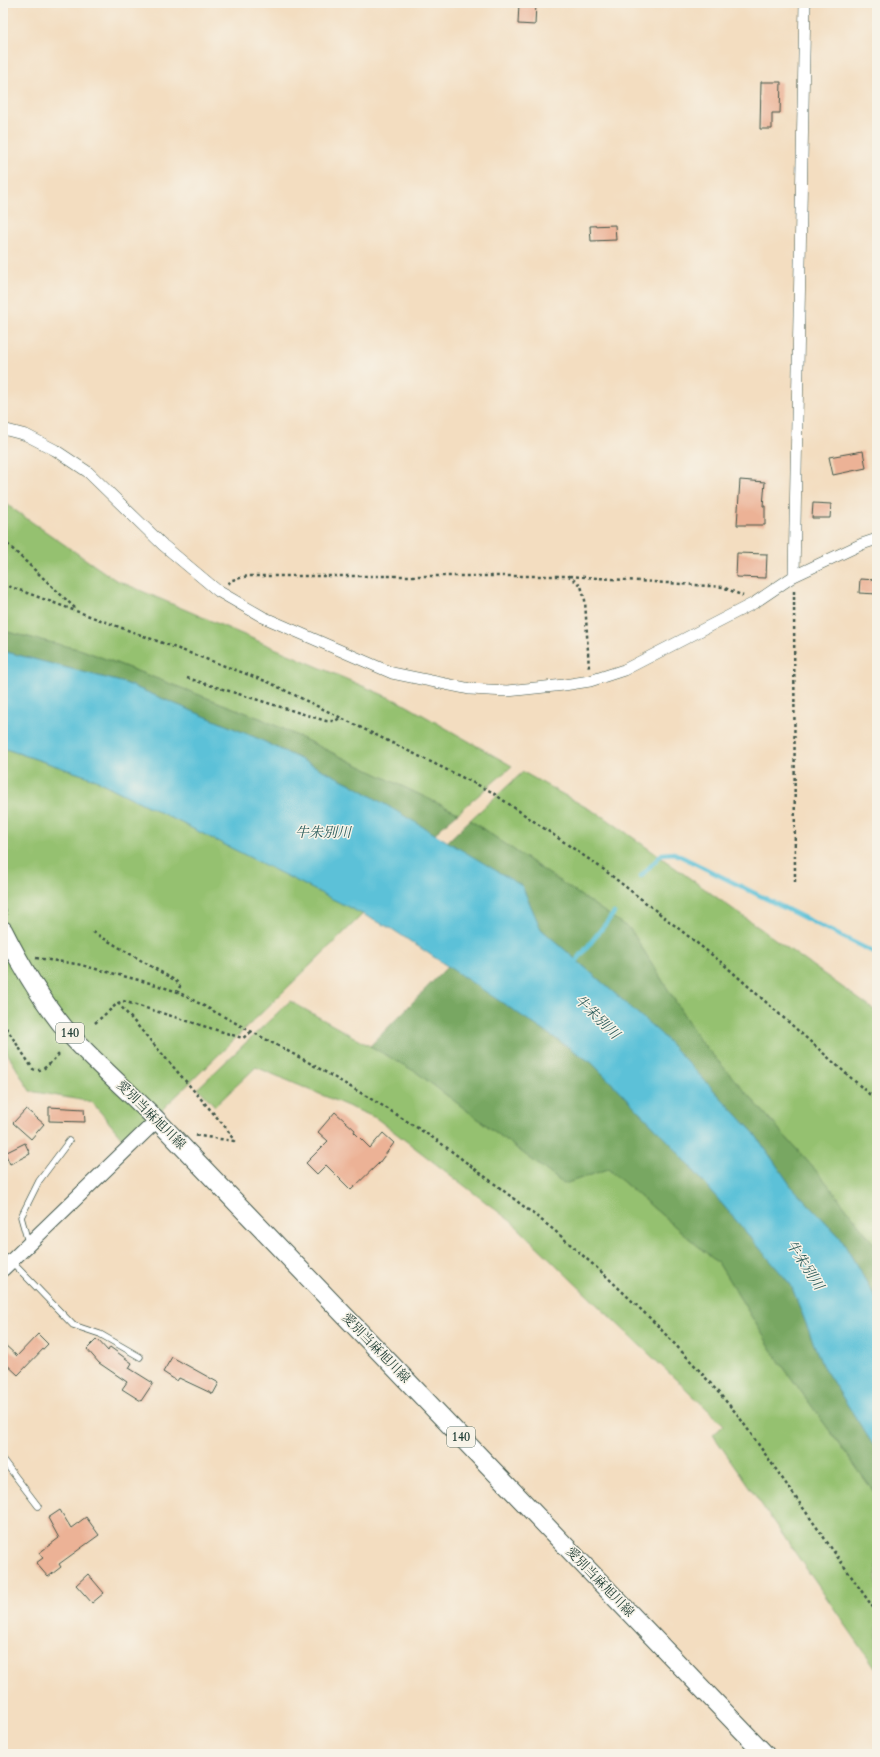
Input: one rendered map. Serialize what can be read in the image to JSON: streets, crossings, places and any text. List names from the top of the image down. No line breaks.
{"streets":{"main road":["140","愛別当麻旭川線"]},"water":["牛朱別川"]}
